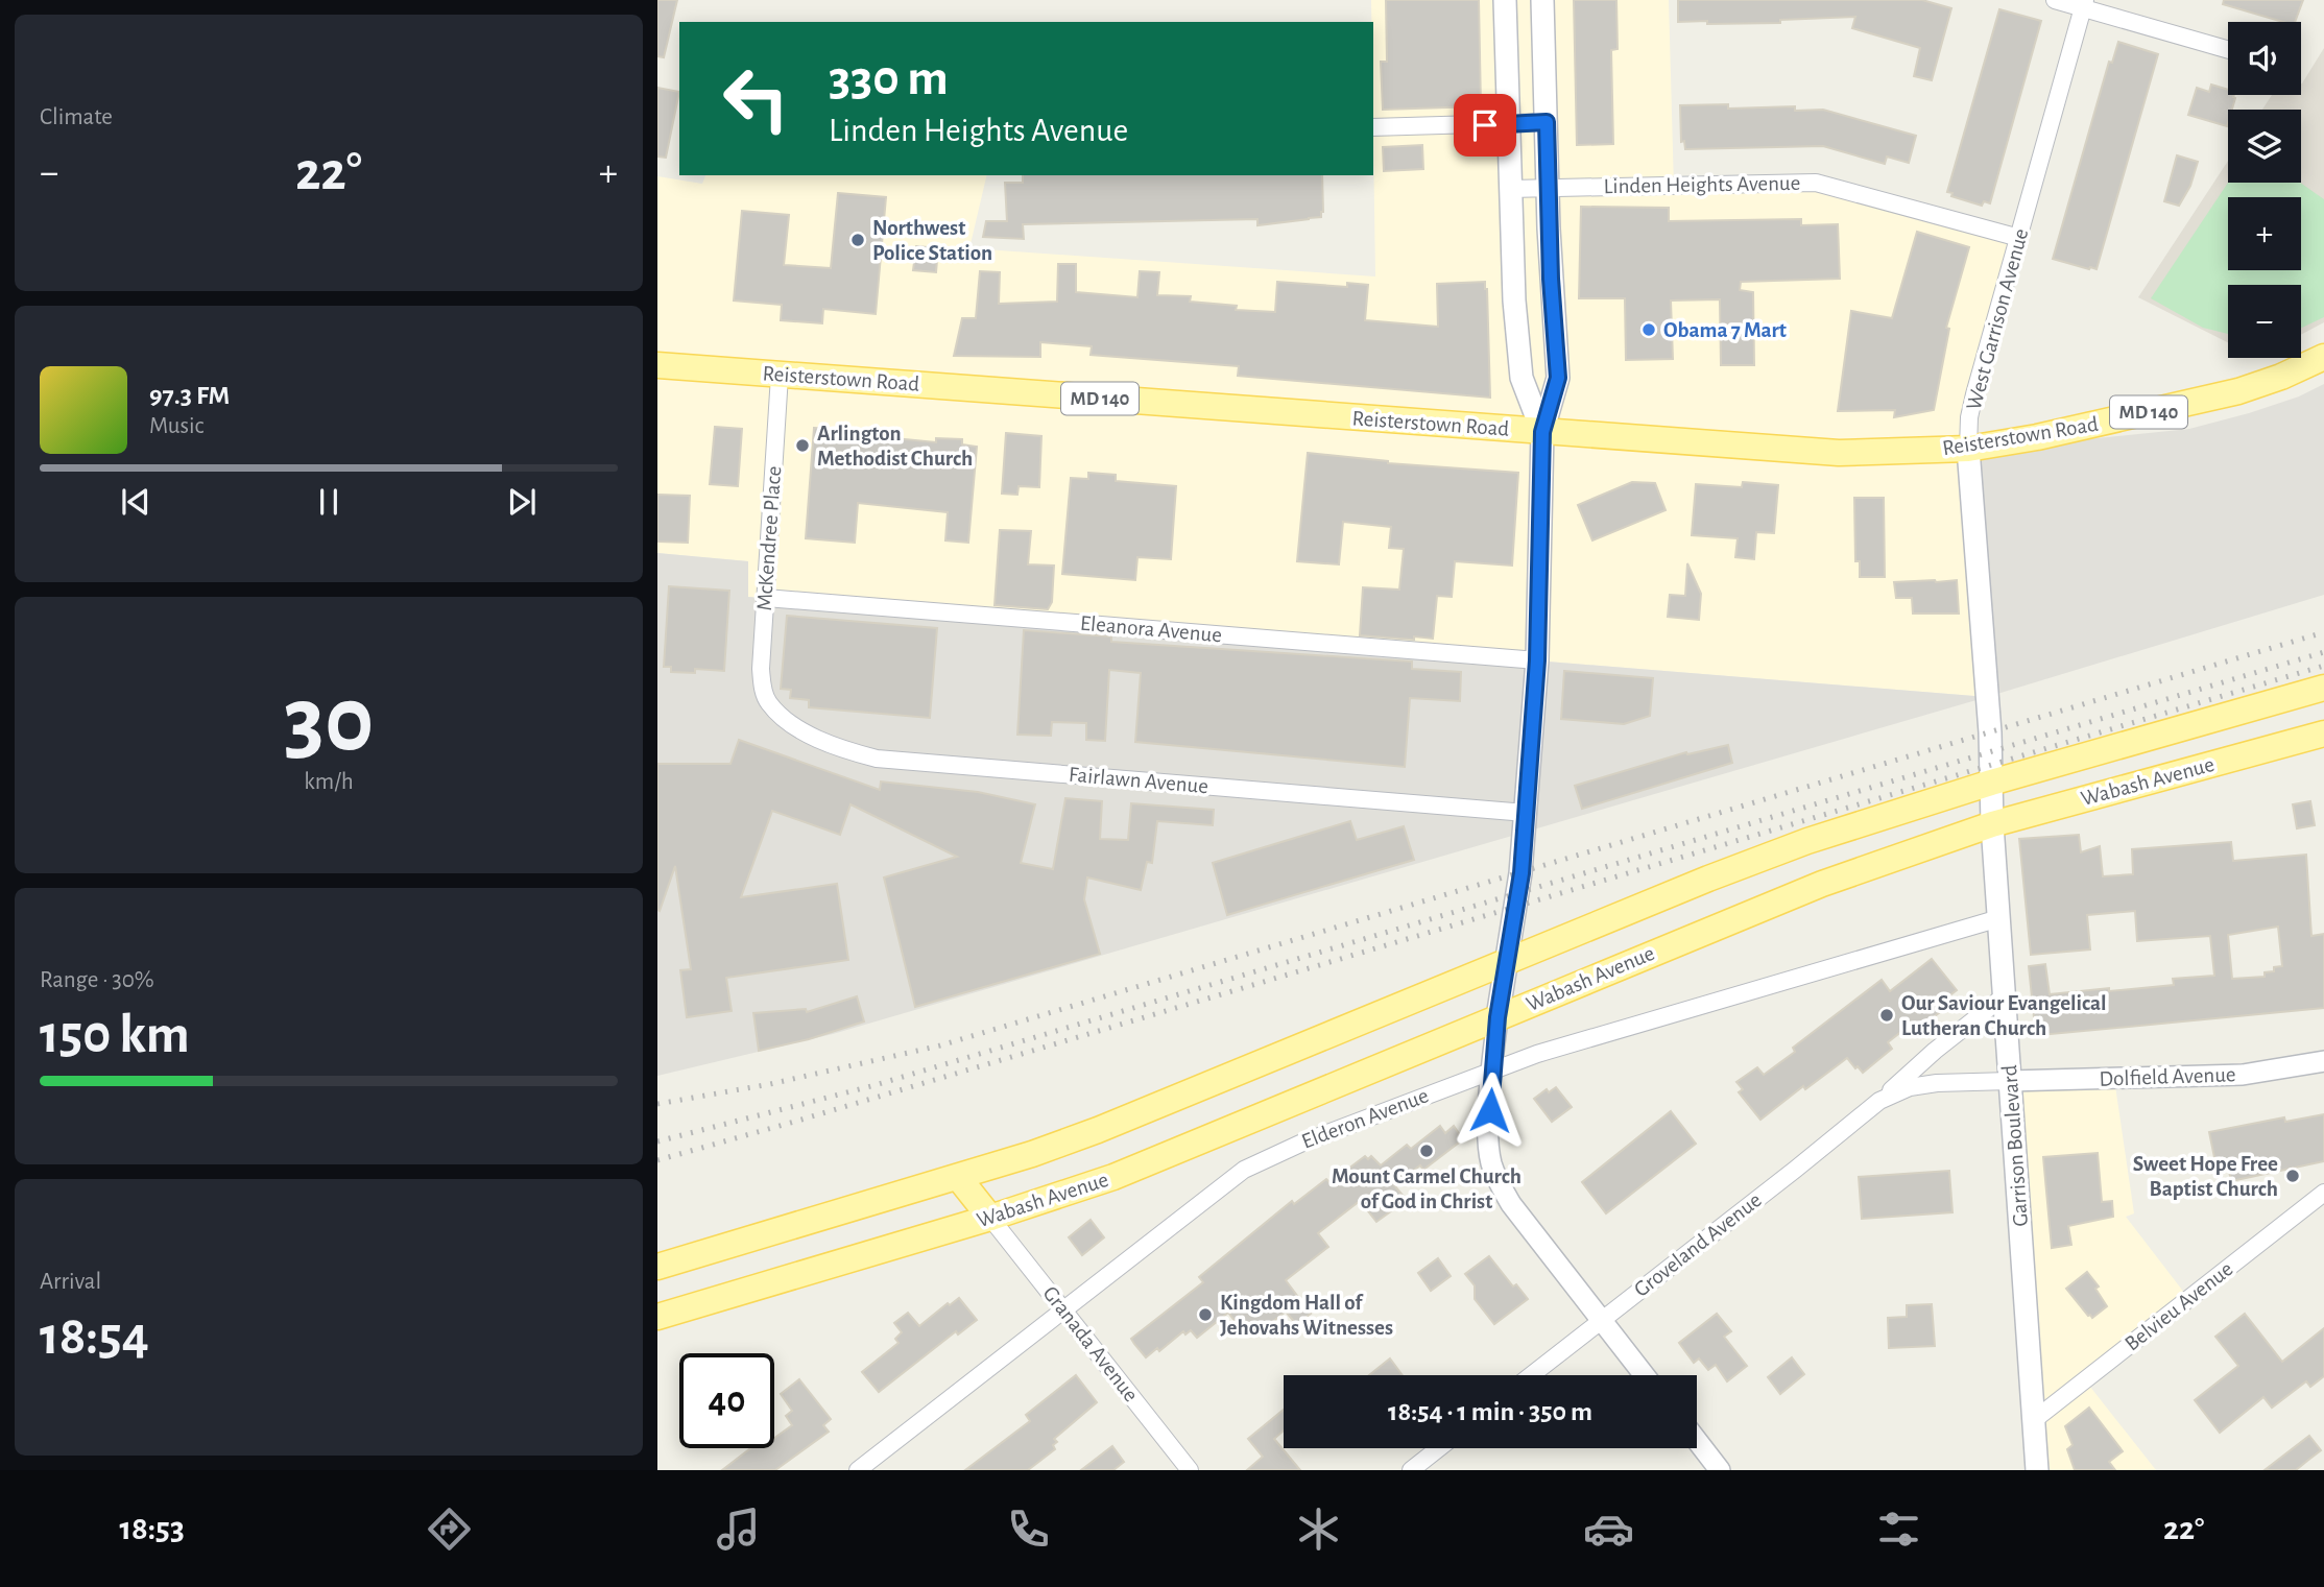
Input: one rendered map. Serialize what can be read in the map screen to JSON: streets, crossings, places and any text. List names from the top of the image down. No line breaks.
{"streets":{"main road":["West Garrison Avenue","Reisterstown Road","MD 140","Wabash Avenue","Garrison Boulevard"],"street":["Linden Heights Avenue","McKendree Place","Eleanora Avenue","Fairlawn Avenue","Dolfield Avenue","Elderon Avenue","Groveland Avenue","Belvieu Avenue","Granada Avenue"]},"crossings":[["Linden Heights Avenue","West Garrison Avenue"],["West Garrison Avenue","Reisterstown Road"],["West Garrison Avenue","Garrison Boulevard"],["Reisterstown Road","McKendree Place"],["McKendree Place","Eleanora Avenue"],["McKendree Place","Fairlawn Avenue"],["Wabash Avenue","Garrison Boulevard"],["Wabash Avenue","Granada Avenue"],["Dolfield Avenue","Garrison Boulevard"],["Dolfield Avenue","Groveland Avenue"],["Elderon Avenue","Garrison Boulevard"],["Elderon Avenue","Granada Avenue"],["Garrison Boulevard","Groveland Avenue"],["Garrison Boulevard","Belvieu Avenue"]],"places":["Northwest Police Station","Obama 7 Mart","Arlington Methodist Church","Our Saviour Evangelical Lutheran Church","Mount Carmel Church of God in Christ","Sweet Hope Free Baptist Church","Kingdom Hall of Jehovahs Witnesses"],"page":{"tile":["Climate",["30","km/h"],["Range · 30%","150 km"],["Arrival","18:54"]],"map_buttons":["+","−"],"turn":["330 m","Linden Heights Avenue"],"heat":["−","22°","+"],"song":["97.3 FM","Music"],"limit":"40","trip":"18:54 · 1 min · 350 m","tabs":["18:53","22°"]}}
